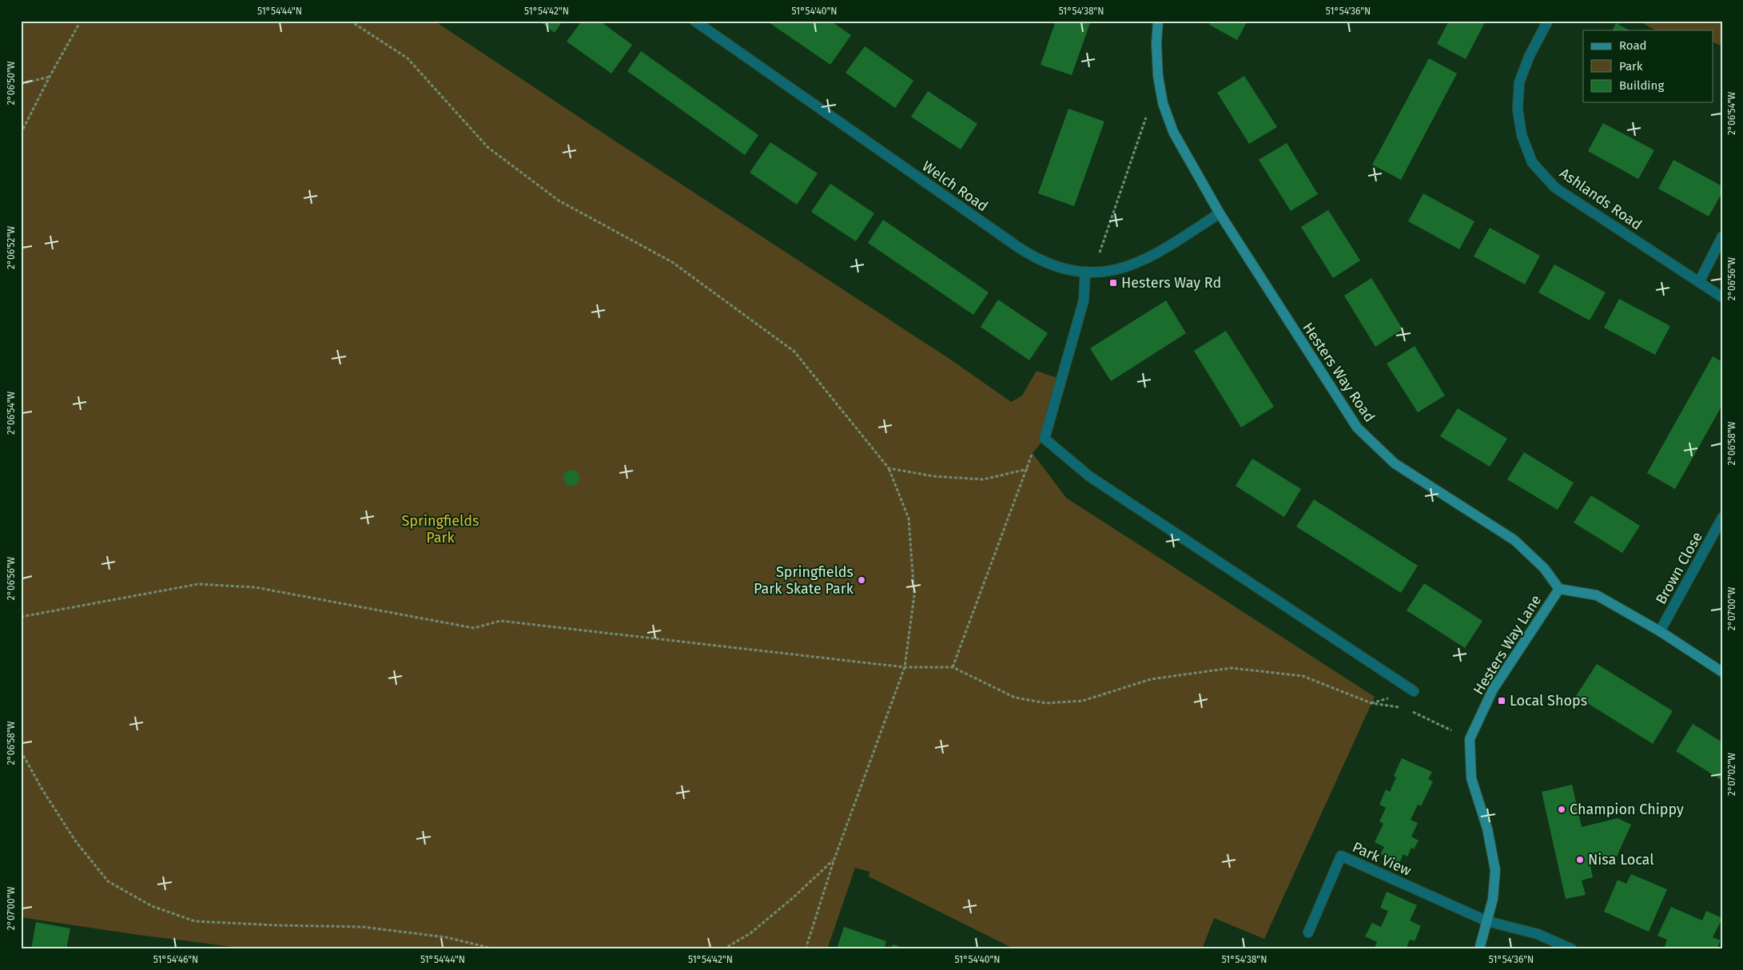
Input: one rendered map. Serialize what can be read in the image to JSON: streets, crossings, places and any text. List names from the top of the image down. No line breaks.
{"streets":{"street":["Welch Road","Ashlands Road","Hesters Way Road","Brown Close","Hesters Way Lane","Park View"]},"crossings":[["Welch Road","Hesters Way Road"],["Hesters Way Road","Hesters Way Lane"],["Hesters Way Lane","Park View"]],"parks":["Springfields Park"],"places":{"transit":["Hesters Way Rd","Local Shops"],"other":["Springfields Park Skate Park","Champion Chippy","Nisa Local"]},"legend":["Road","Park","Building"],"coordinates":["51°54'44\"N","51°54'42\"N","51°54'40\"N","51°54'38\"N","51°54'36\"N","2°06'50\"W","2°06'54\"W","2°06'52\"W","2°06'56\"W","2°06'58\"W","2°07'00\"W","2°07'02\"W","51°54'46\"N"]}
